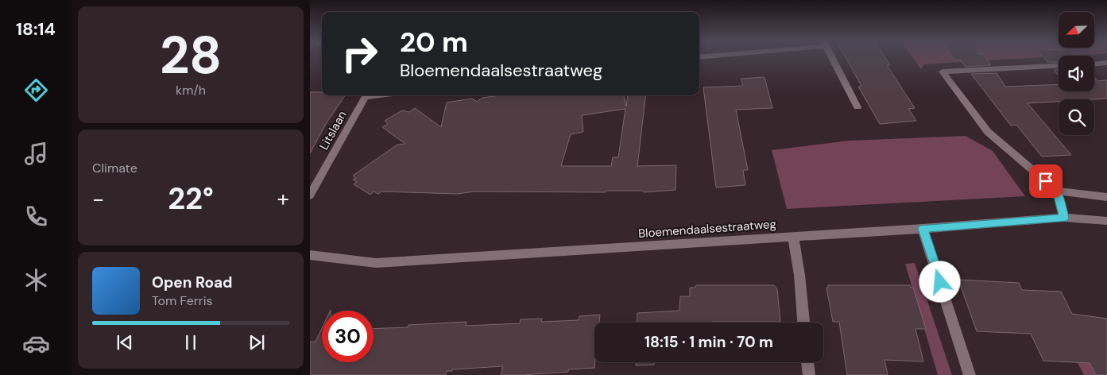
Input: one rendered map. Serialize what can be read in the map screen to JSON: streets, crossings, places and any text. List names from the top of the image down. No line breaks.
{"streets":{"street":["Litslaan","Bloemendaalsestraatweg"]},"north":"bottom left","page":{"tabs":"18:14","tile":[["28","km/h"],"Climate"],"turn":["20 m","Bloemendaalsestraatweg"],"heat":["−","22°","+"],"song":["Open Road","Tom Ferris"],"limit":"30","trip":"18:15 · 1 min · 70 m"}}
